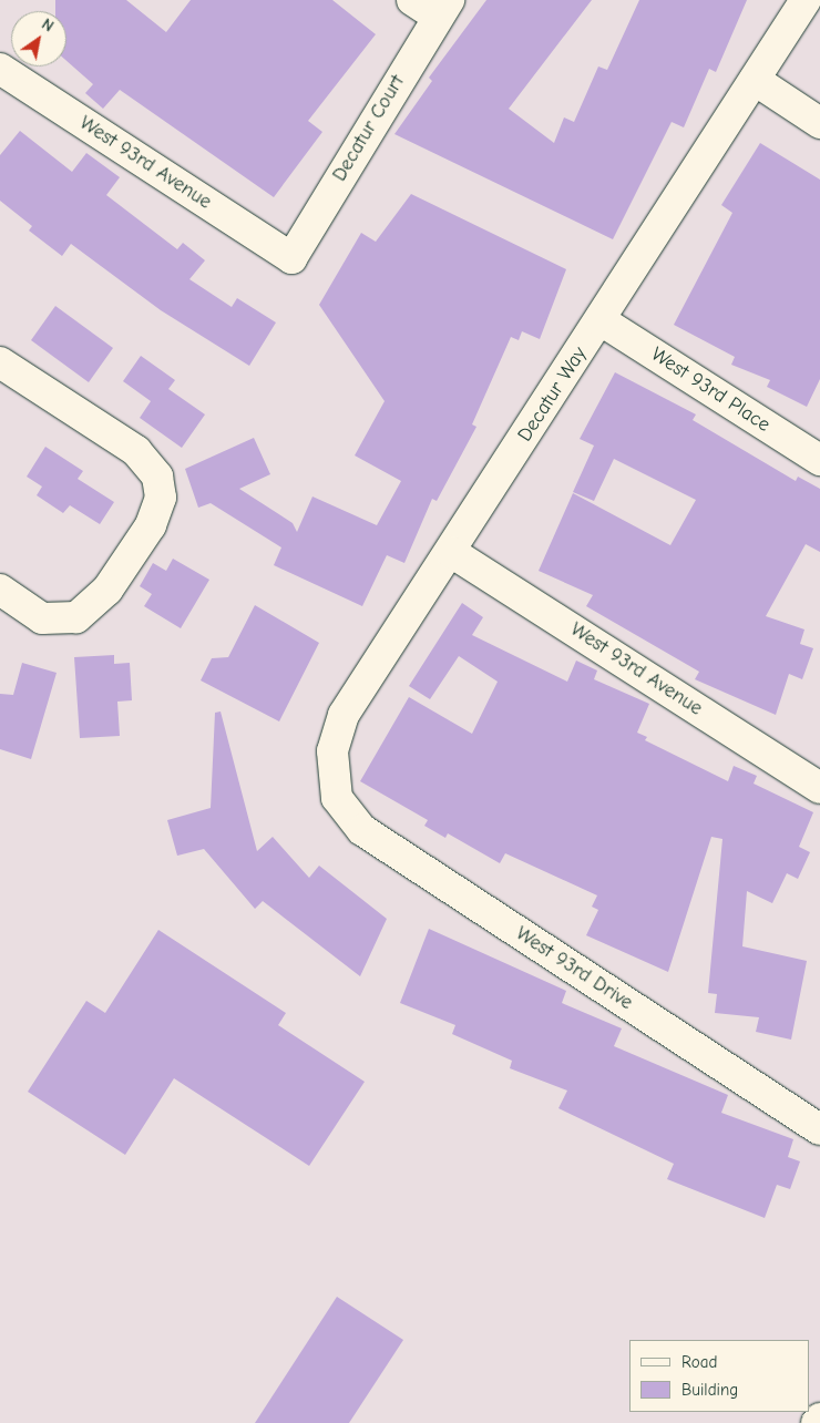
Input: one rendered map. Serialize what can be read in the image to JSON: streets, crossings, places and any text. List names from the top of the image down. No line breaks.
{"streets":{"street":["Decatur Court","West 93rd Avenue","West 93rd Place","Decatur Way","West 93rd Drive"]},"crossings":[["Decatur Court","West 93rd Avenue"],["West 93rd Avenue","Decatur Way"],["West 93rd Place","Decatur Way"],["Decatur Way","West 93rd Drive"]],"legend":["Road","Building"],"north":"top right"}
